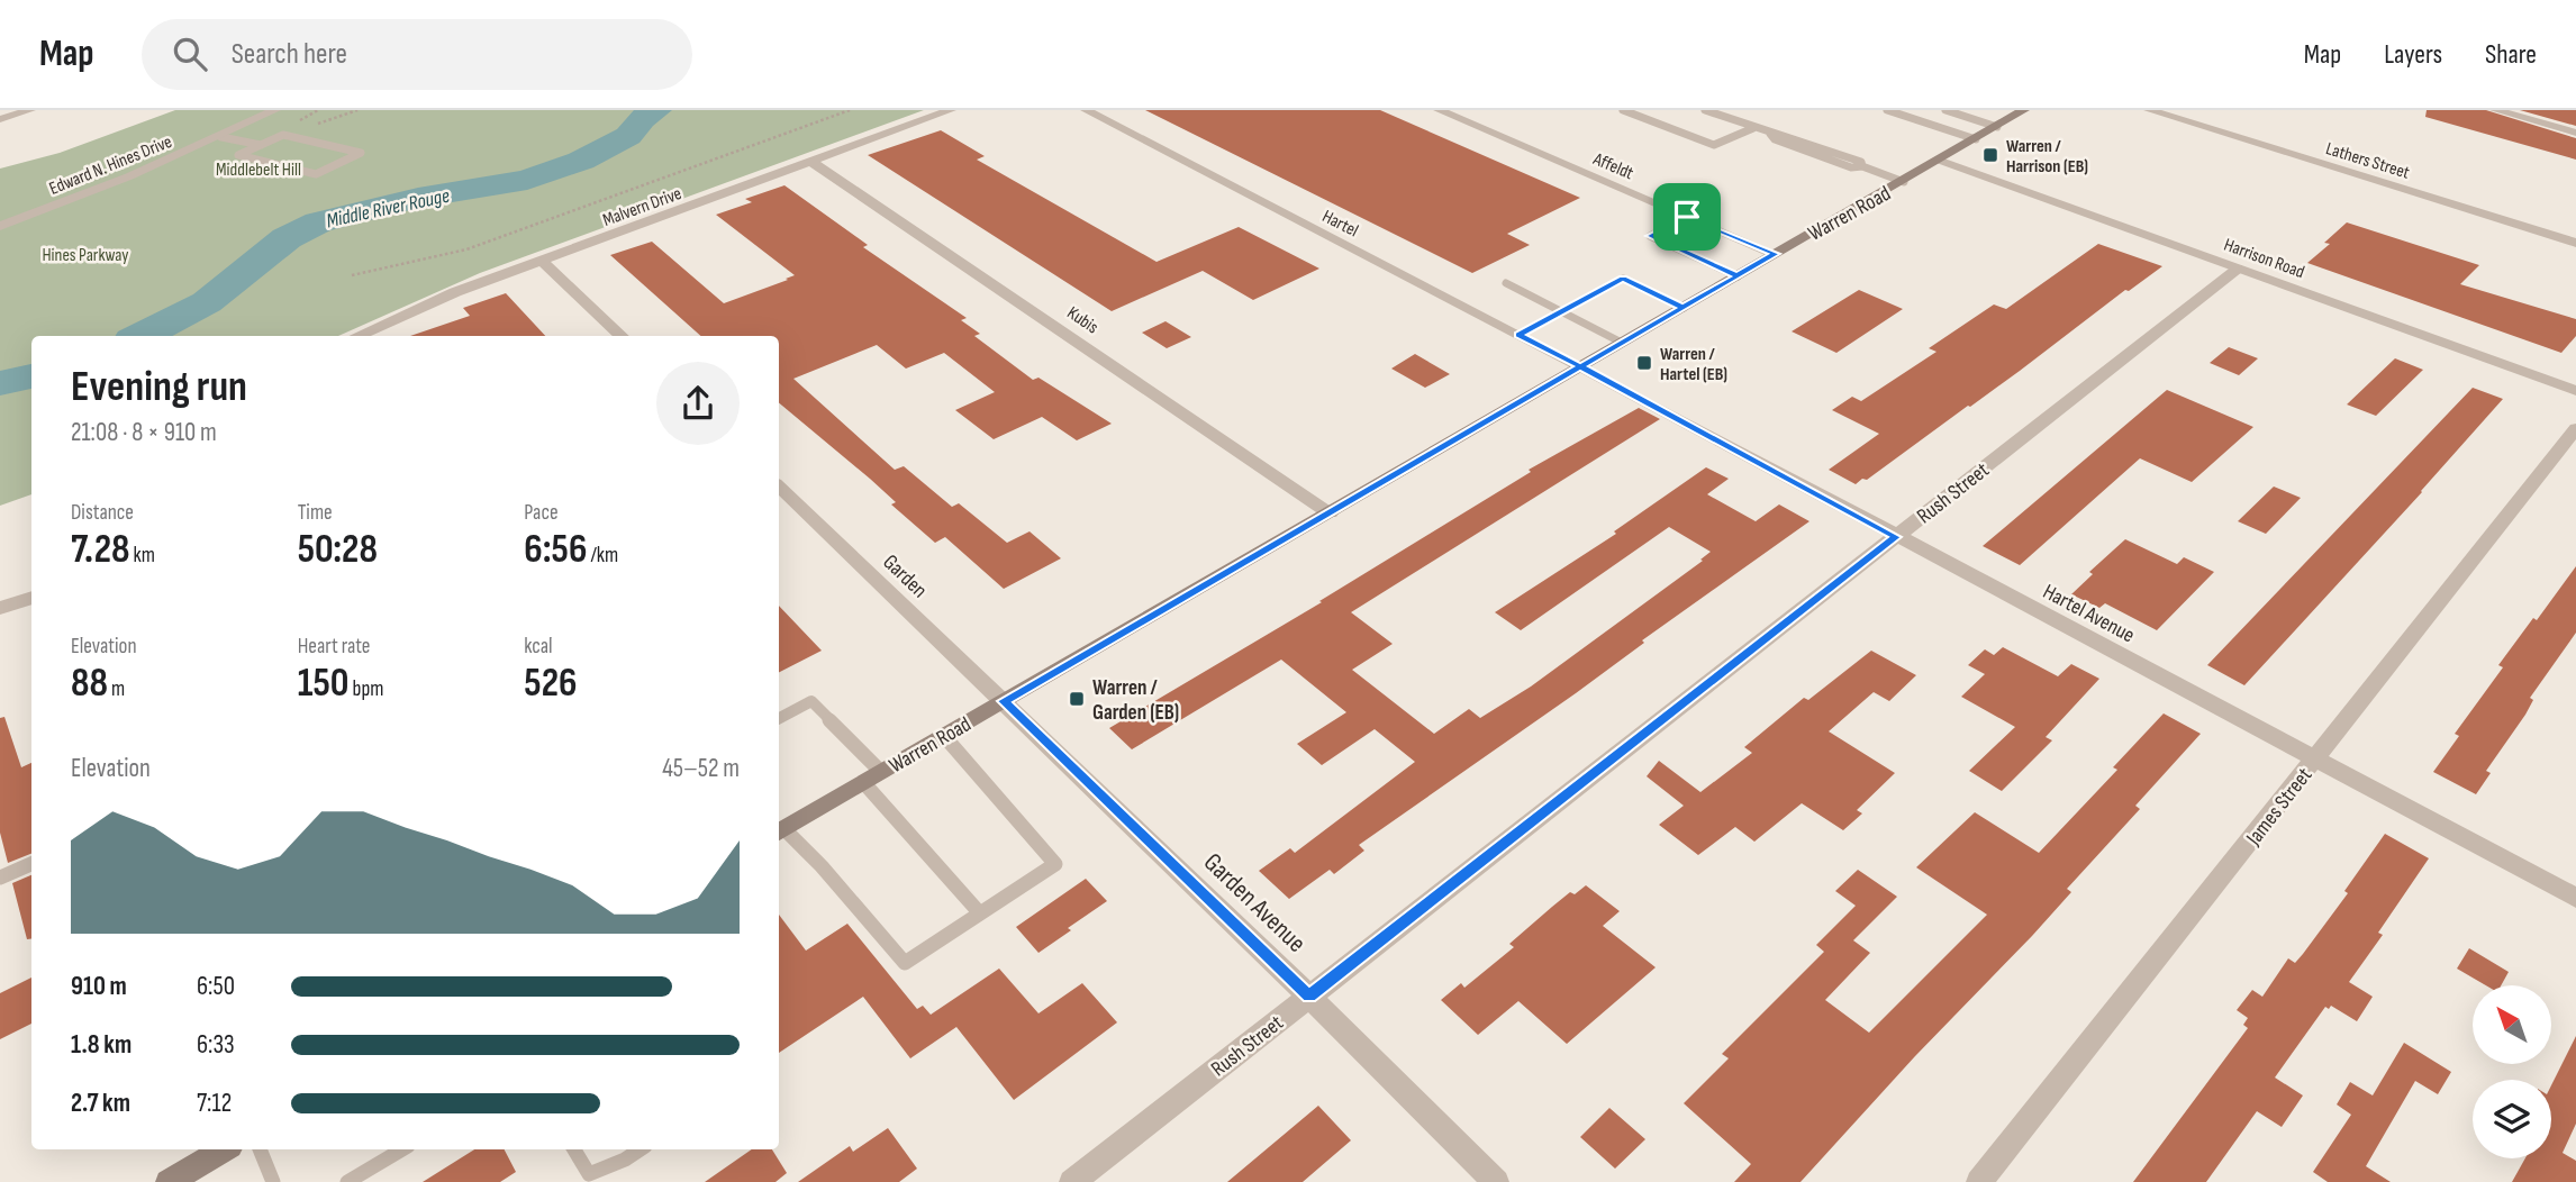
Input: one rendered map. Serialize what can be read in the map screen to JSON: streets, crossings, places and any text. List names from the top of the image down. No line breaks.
{"streets":{"main road":["Warren Road"],"street":["Lathers Street","Edward N. Hines Drive","Affeldt","Malvern Drive","Hartel","Harrison Road","Kubis","Rush Street","Garden","Hartel Avenue","James Street","Garden Avenue"]},"crossings":[["Affeldt","Warren Road"],["Malvern Drive","Kubis"],["Warren Road","Hartel"],["Warren Road","Harrison Road"],["Warren Road","Kubis"],["Warren Road","Garden"],["Warren Road","Hartel Avenue"],["Warren Road","Garden Avenue"],["Hartel","Hartel Avenue"],["Harrison Road","Rush Street"],["Rush Street","Hartel Avenue"],["Rush Street","Garden Avenue"],["Garden","Garden Avenue"],["Hartel Avenue","James Street"]],"water":["Middle River Rouge"],"parks":["Middlebelt Hill","Hines Parkway"],"places":{"transit":["Warren / Harrison (EB)","Warren / Hartel (EB)","Warren / Garden (EB)"]},"north":"top left","page":{"header":"Map","search":"Search here","nav":["Map","Layers","Share"],"heading":["Evening run","21:08 · 8 × 910 m"],"stats":[["Distance","7.28 km"],["Time","50:28"],["Pace","6:56 /km"],["Elevation","88 m"],["Heart rate","150 bpm"],["kcal","526"]],"chart":["Elevation","45–52 m"],"list":[{"name":"910 m","note":"6:50"},{"name":"1.8 km","note":"6:33"},{"name":"2.7 km","note":"7:12"}]}}
